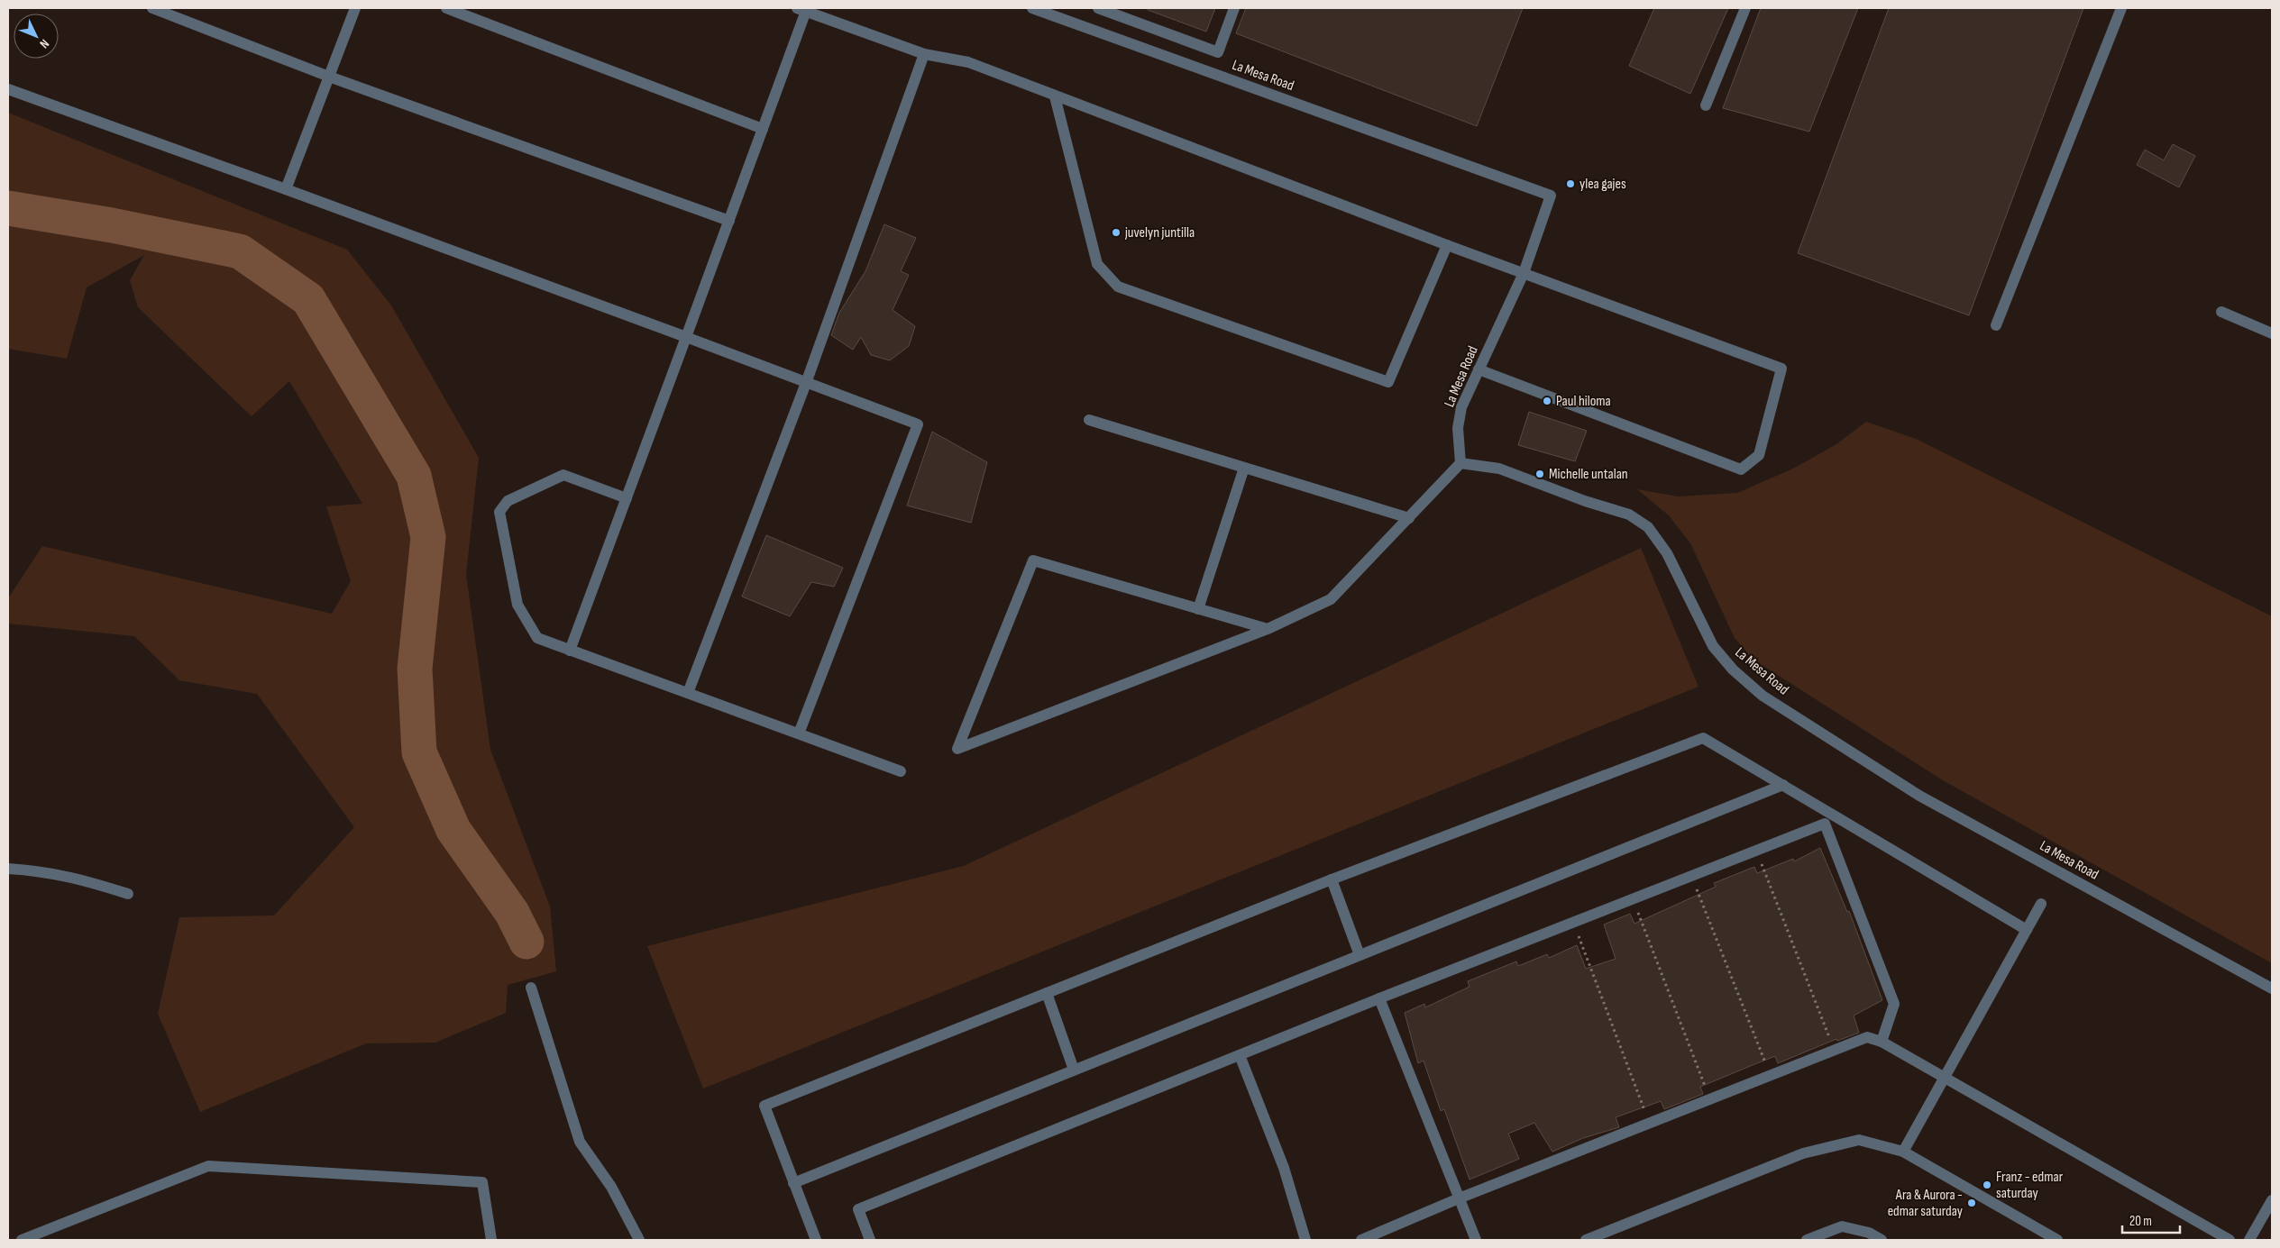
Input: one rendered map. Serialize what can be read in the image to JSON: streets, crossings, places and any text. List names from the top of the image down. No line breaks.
{"streets":{"street":["La Mesa Road"]},"places":["ylea gajes","juvelyn juntilla","Paul hiloma","Michelle untalan","Franz - edmar saturday","Ara & Aurora - edmar saturday"],"scale_bar":"20 m","north":"bottom right"}
